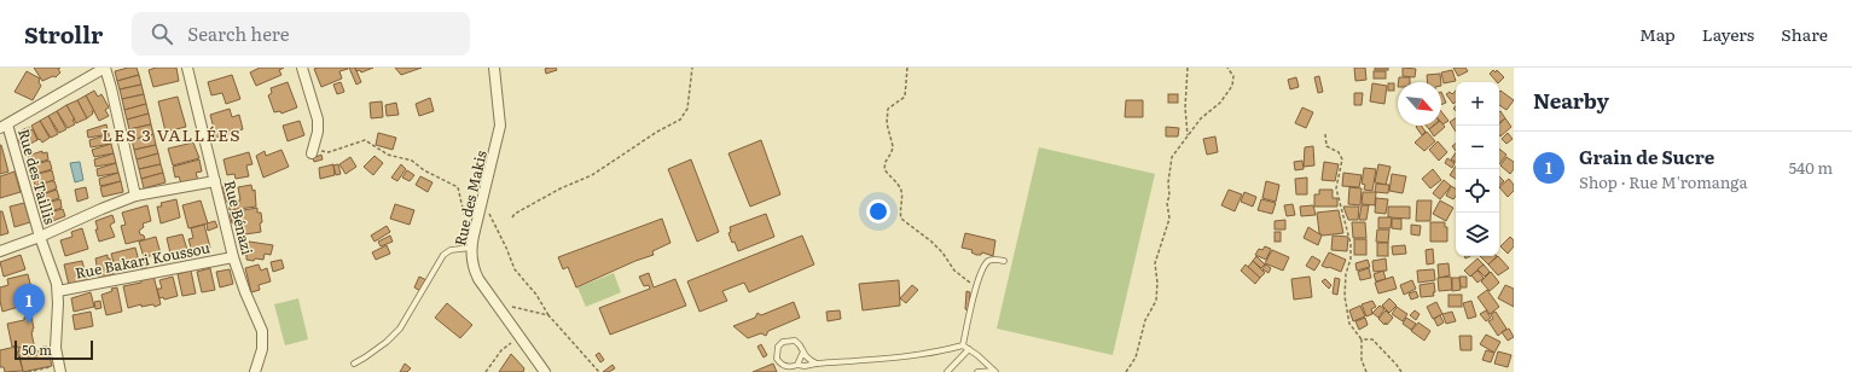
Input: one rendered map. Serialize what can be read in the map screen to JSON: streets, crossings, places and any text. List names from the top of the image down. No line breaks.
{"streets":{"street":["Rue des Taillis","Rue des Makis","Rue Bénazi","Rue Bakari Koussou"]},"crossings":[["Rue des Taillis","Rue Bakari Koussou"],["Rue Bénazi","Rue Bakari Koussou"]],"districts":["LES 3 VALLÉES"],"scale_bar":"50 m","north":"bottom right","page":{"header":"Strollr","search":"Search here","nav":["Map","Layers","Share"],"heading":"Nearby","map_buttons":["+","−"],"list":[{"mark":"1","name":"Grain de Sucre","note":"Shop · Rue M'romanga","value":"540 m"}],"pins":"1","scale":"50 m"}}
